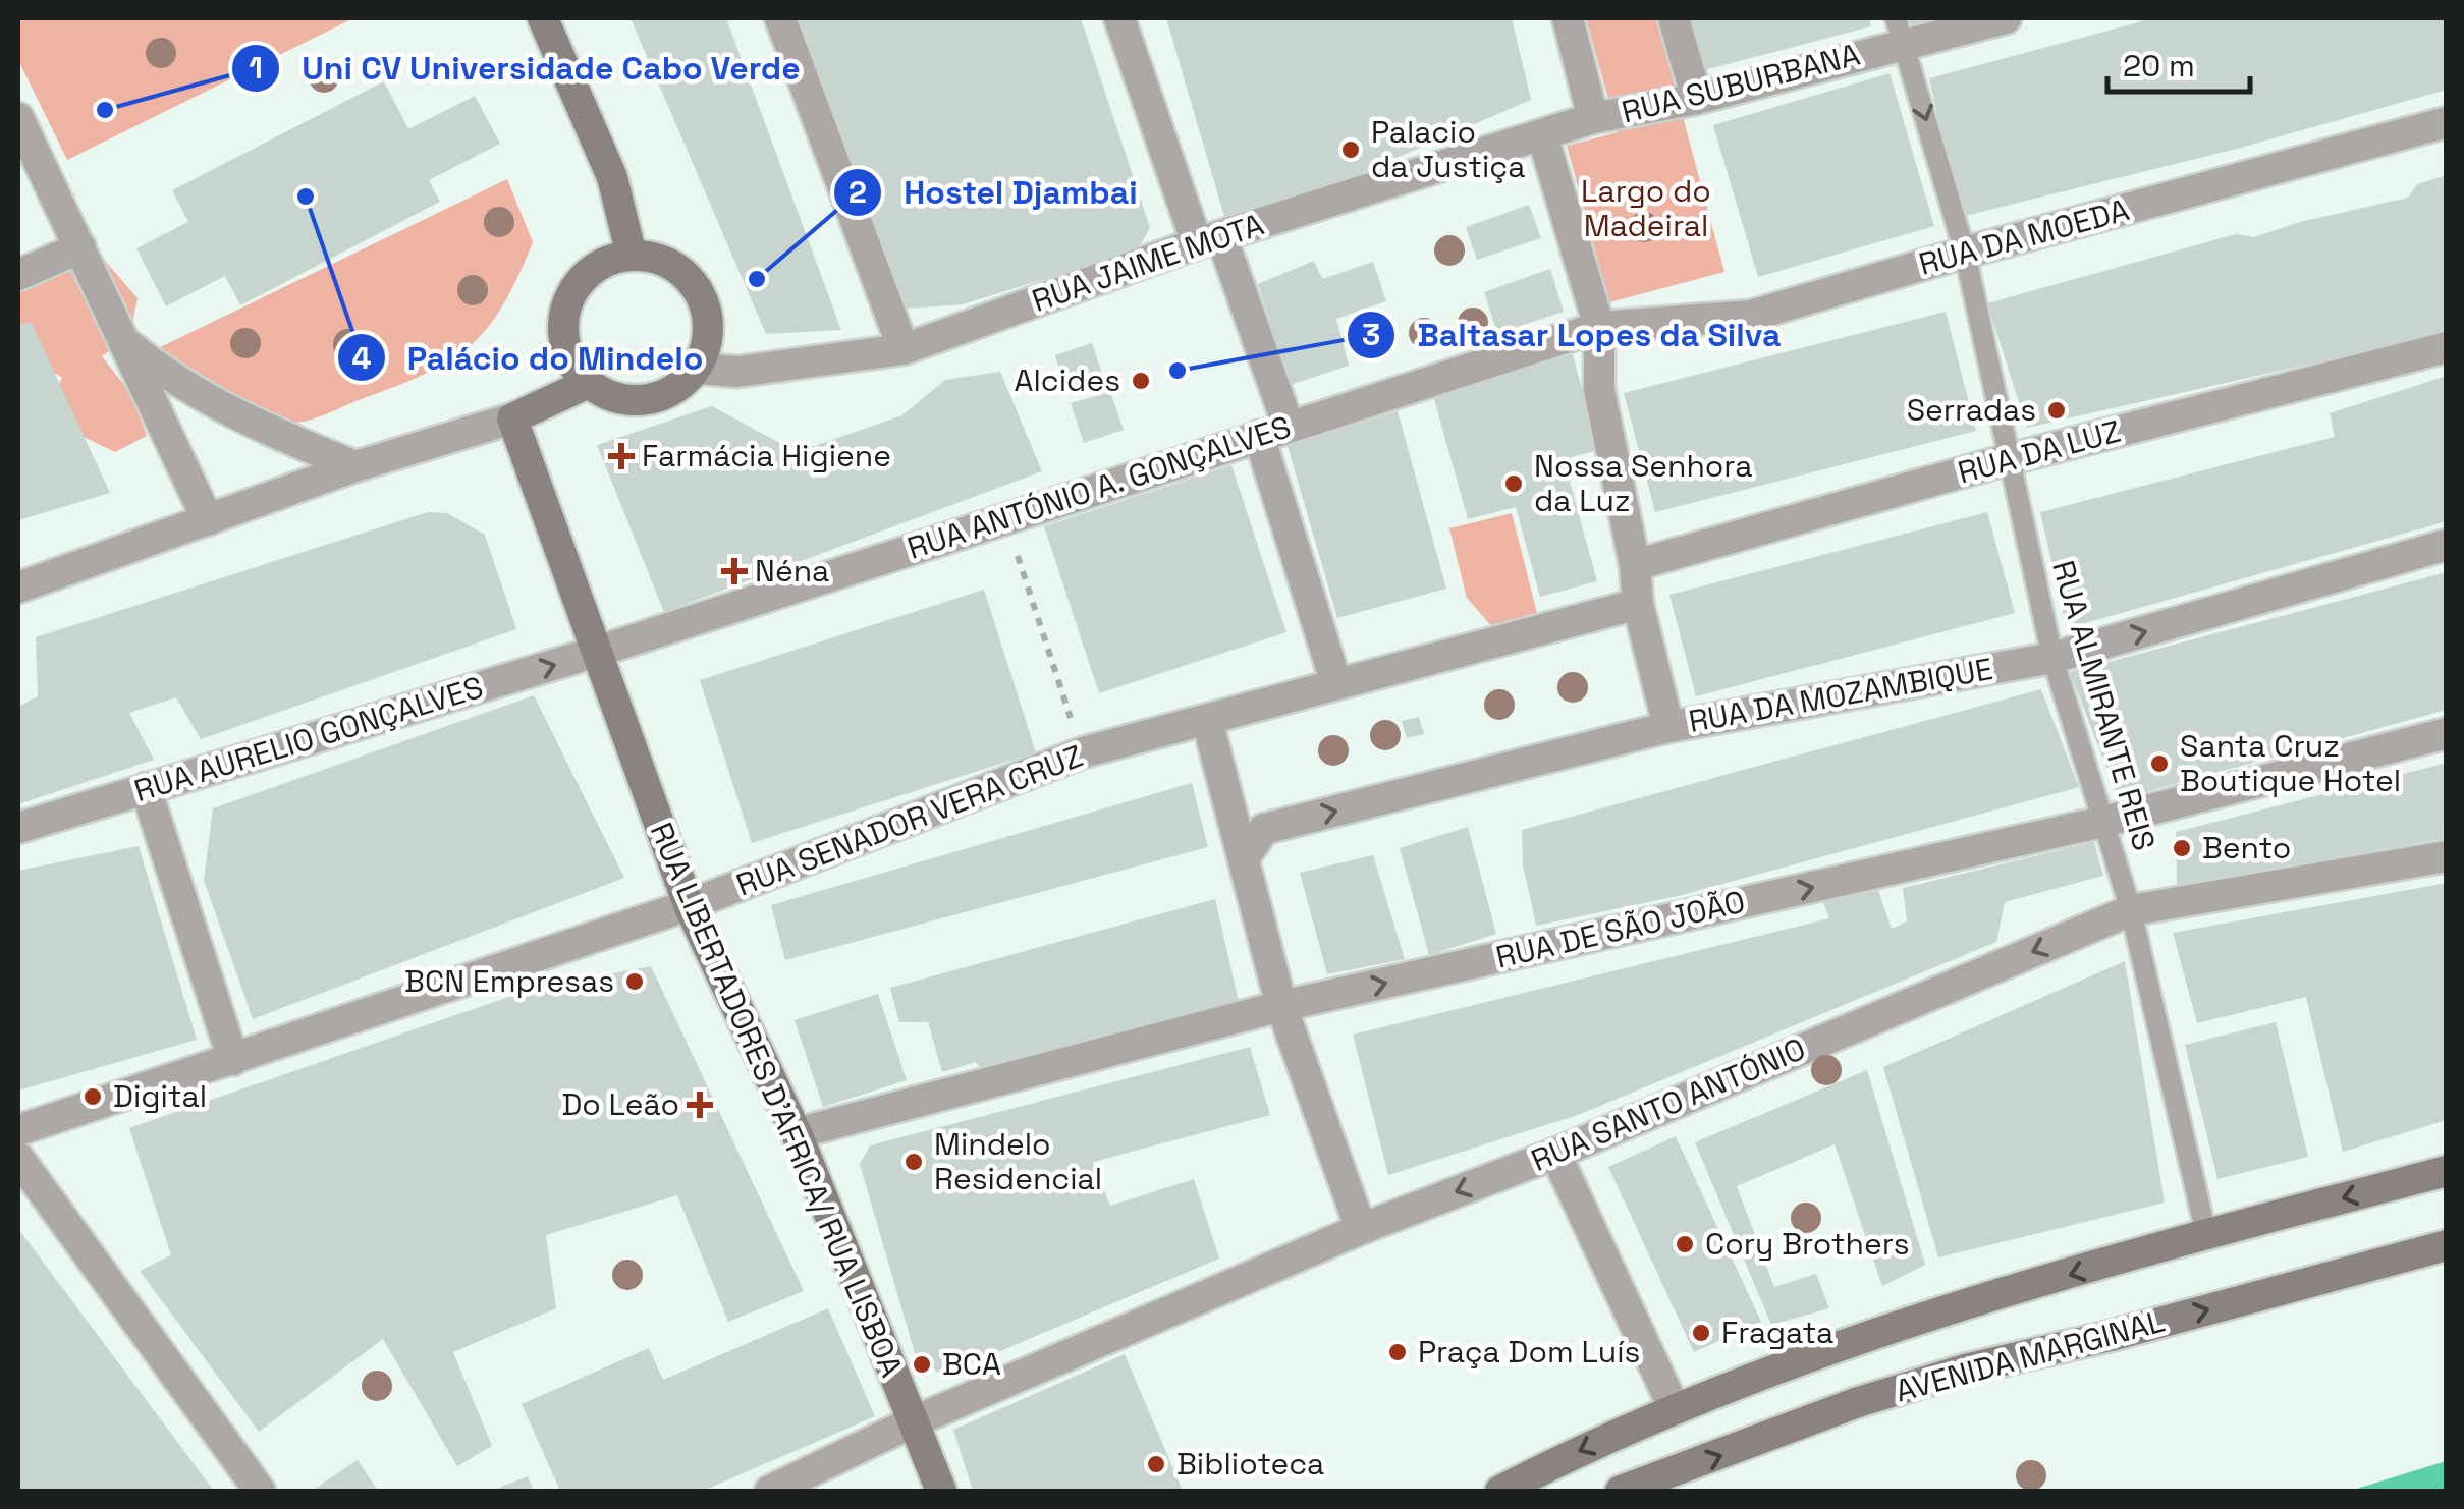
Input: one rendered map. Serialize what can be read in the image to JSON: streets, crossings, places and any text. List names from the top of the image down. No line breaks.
{"streets":{"main road":["RUA LIBERTADORES D'AFRICA/ RUA LISBOA","AVENIDA MARGINAL"],"street":["RUA SUBURBANA","RUA DA MOEDA","RUA JAIME MOTA","RUA DA LUZ","RUA ANTÓNIO A. GONÇALVES","RUA DA MOZAMBIQUE","RUA AURELIO GONÇALVES","RUA SENADOR VERA CRUZ","RUA DE SÃO JOÃO","RUA SANTO ANTÓNIO"],"lane":["RUA ALMIRANTE REIS"]},"crossings":[["RUA SUBURBANA","RUA JAIME MOTA"],["RUA SUBURBANA","RUA ALMIRANTE REIS"],["RUA DA MOEDA","RUA ANTÓNIO A. GONÇALVES"],["RUA DA MOEDA","RUA ALMIRANTE REIS"],["RUA DA LUZ","RUA ALMIRANTE REIS"],["RUA ANTÓNIO A. GONÇALVES","RUA AURELIO GONÇALVES"],["RUA ANTÓNIO A. GONÇALVES","RUA LIBERTADORES D'AFRICA/ RUA LISBOA"],["RUA DA MOZAMBIQUE","RUA ALMIRANTE REIS"],["RUA ALMIRANTE REIS","RUA DE SÃO JOÃO"],["RUA ALMIRANTE REIS","RUA SANTO ANTÓNIO"],["RUA ALMIRANTE REIS","AVENIDA MARGINAL"],["RUA AURELIO GONÇALVES","RUA LIBERTADORES D'AFRICA/ RUA LISBOA"],["RUA SENADOR VERA CRUZ","RUA LIBERTADORES D'AFRICA/ RUA LISBOA"],["RUA DE SÃO JOÃO","RUA LIBERTADORES D'AFRICA/ RUA LISBOA"],["RUA LIBERTADORES D'AFRICA/ RUA LISBOA","RUA SANTO ANTÓNIO"]],"one_way":["RUA DA MOZAMBIQUE","RUA DE SÃO JOÃO","RUA SANTO ANTÓNIO"],"parks":["Largo do Madeiral"],"places":{"other":["Uni CV Universidade Cabo Verde","Palacio da Justiça","Palácio do Mindelo","Hostel Djambai","Baltasar Lopes da Silva","Alcides","Serradas","Nossa Senhora da Luz","Santa Cruz Boutique Hotel","Bento","BCN Empresas","Digital","Mindelo Residencial","Cory Brothers","Fragata","Praça Dom Luís","BCA","Biblioteca"],"health":["Farmácia Higiene","Néna","Do Leão"]},"scale_bar":"20 m"}
